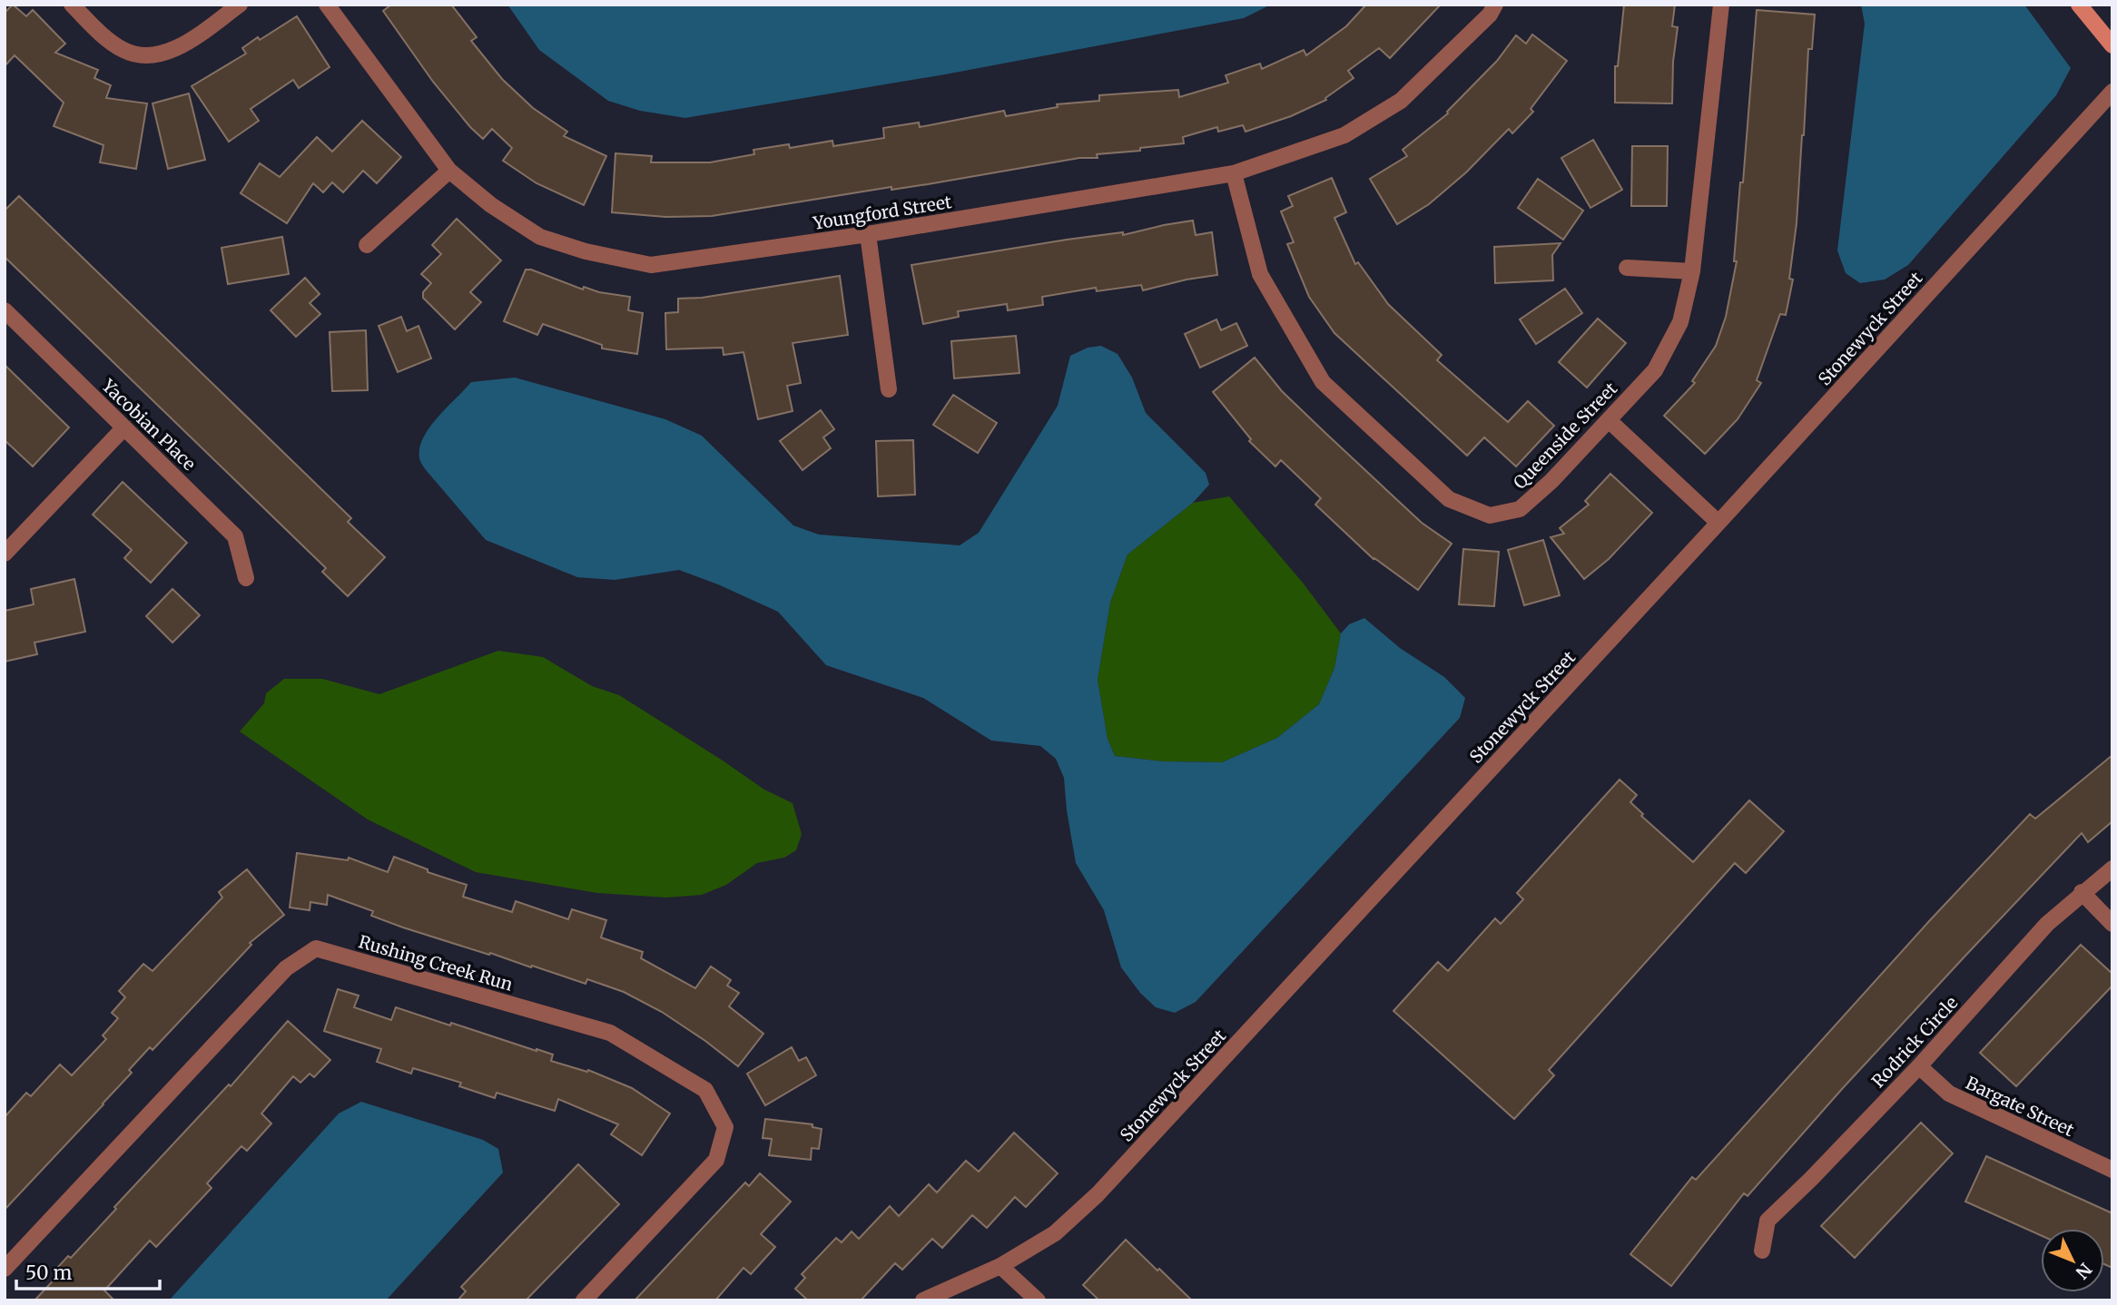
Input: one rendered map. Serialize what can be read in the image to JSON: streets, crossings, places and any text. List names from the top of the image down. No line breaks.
{"streets":{"street":["Youngford Street","Stonewyck Street","Yacobian Place","Queenside Street","Rushing Creek Run","Rodrick Circle","Bargate Street"]},"crossings":[["Youngford Street","Queenside Street"],["Rodrick Circle","Bargate Street"]],"scale_bar":"50 m","north":"bottom right"}
